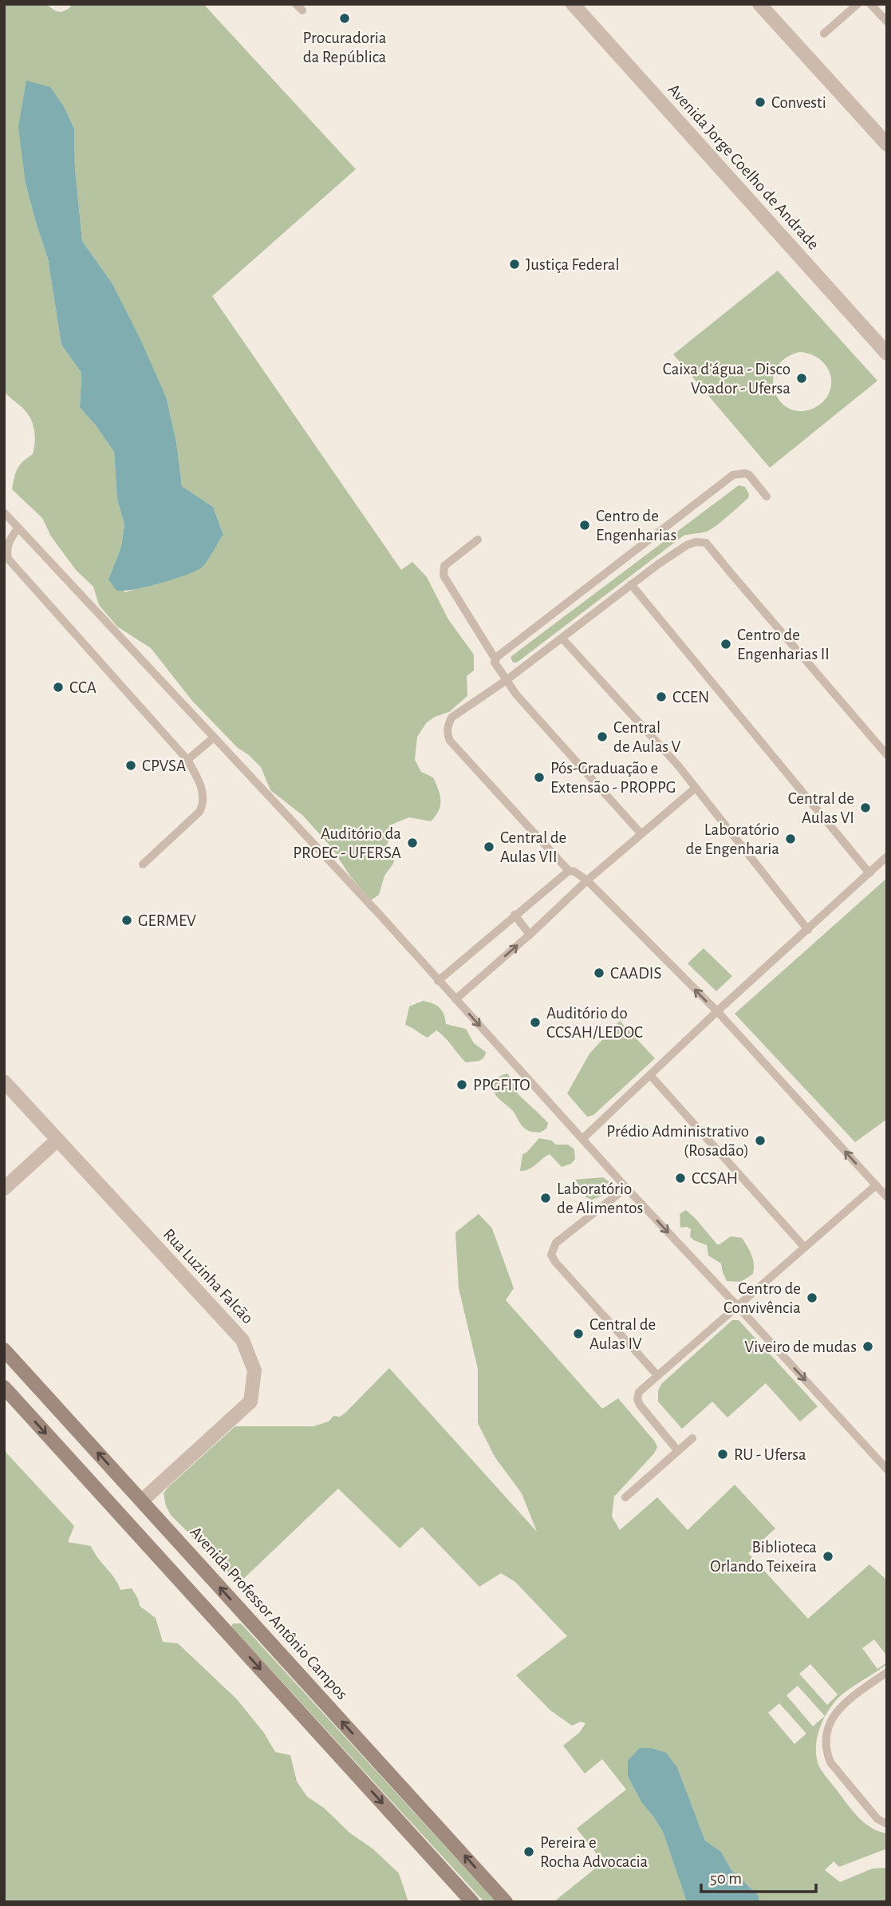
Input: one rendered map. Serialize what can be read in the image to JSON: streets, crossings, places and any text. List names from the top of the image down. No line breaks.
{"streets":{"street":["Avenida Jorge Coelho de Andrade","Rua Luzinha Falcão","Avenida Professor Antônio Campos"]},"crossings":[["Rua Luzinha Falcão","Avenida Professor Antônio Campos"]],"places":["Procuradoria da República","Convesti","Justiça Federal","Caixa d'água - Disco Voador - Ufersa","Centro de Engenharias","Centro de Engenharias II","CCA","CCEN","Central de Aulas V","CPVSA","Pós-Graduação e Extensão - PROPPG","Central de Aulas VI","Laboratório de Engenharia","Auditório da PROEC - UFERSA","Central de Aulas VII","GERMEV","CAADIS","Auditório do CCSAH/LEDOC","PPGFITO","Prédio Administrativo (Rosadão)","CCSAH","Laboratório de Alimentos","Centro de Convivência","Central de Aulas IV","Viveiro de mudas","RU - Ufersa","Biblioteca Orlando Teixeira","Pereira e Rocha Advocacia"],"scale_bar":"50 m"}
